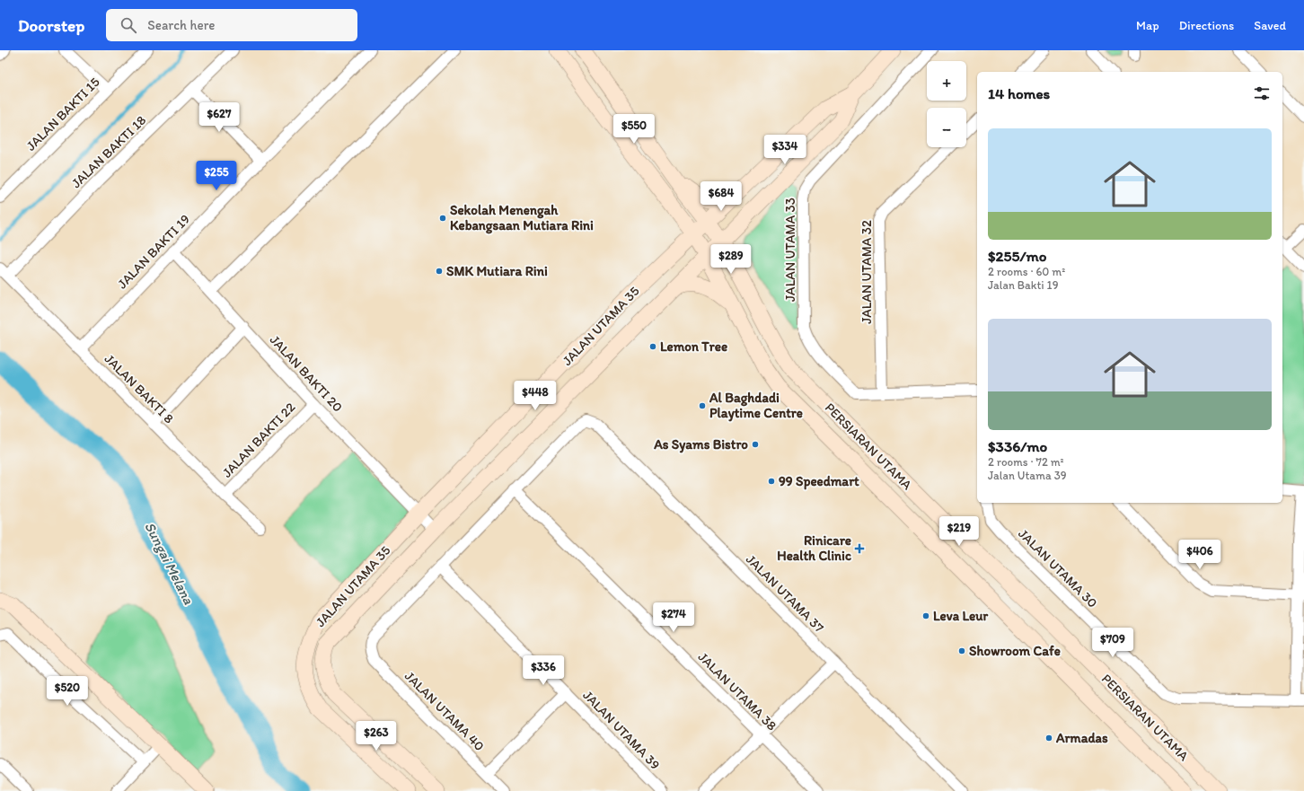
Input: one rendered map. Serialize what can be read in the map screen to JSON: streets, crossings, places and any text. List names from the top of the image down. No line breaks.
{"streets":{"street":["JALAN BAKTI 15","JALAN BAKTI 18","JALAN UTAMA 33","JALAN BAKTI 19","JALAN UTAMA 32","JALAN UTAMA 35","JALAN BAKTI 20","JALAN BAKTI 8","JALAN BAKTI 22","PERSIARAN UTAMA","JALAN UTAMA 30","JALAN UTAMA 37","JALAN UTAMA 38","JALAN UTAMA 40","JALAN UTAMA 39"]},"crossings":[["JALAN BAKTI 18","JALAN BAKTI 8"],["JALAN UTAMA 33","JALAN UTAMA 32"],["JALAN BAKTI 19","JALAN BAKTI 20"],["JALAN BAKTI 19","JALAN BAKTI 8"],["JALAN UTAMA 35","JALAN BAKTI 20"],["JALAN UTAMA 35","PERSIARAN UTAMA"],["JALAN BAKTI 20","JALAN BAKTI 22"],["JALAN BAKTI 8","JALAN BAKTI 22"],["JALAN UTAMA 37","JALAN UTAMA 38"],["JALAN UTAMA 40","JALAN UTAMA 39"]],"water":["Sungai Melana"],"places":{"other":["Sekolah Menengah Kebangsaan Mutiara Rini","SMK Mutiara Rini","Lemon Tree","Al Baghdadi Playtime Centre","As Syams Bistro","99 Speedmart","Leva Leur","Showroom Cafe","Armadas"],"health":["Rinicare Health Clinic"]},"page":{"header":"Doorstep","search":"Search here","nav":["Map","Directions","Saved"],"map_buttons":["+","−"],"heading":"14 homes","price":["$627","$550","$334","$255","$684","$289","$448","$219","$406","$274","$709","$336","$520","$263"],"list":[{"name":"$255/mo","note":"2 rooms · 60 m² · Jalan Bakti 19"},{"name":"$336/mo","note":"2 rooms · 72 m² · Jalan Utama 39"}]}}
